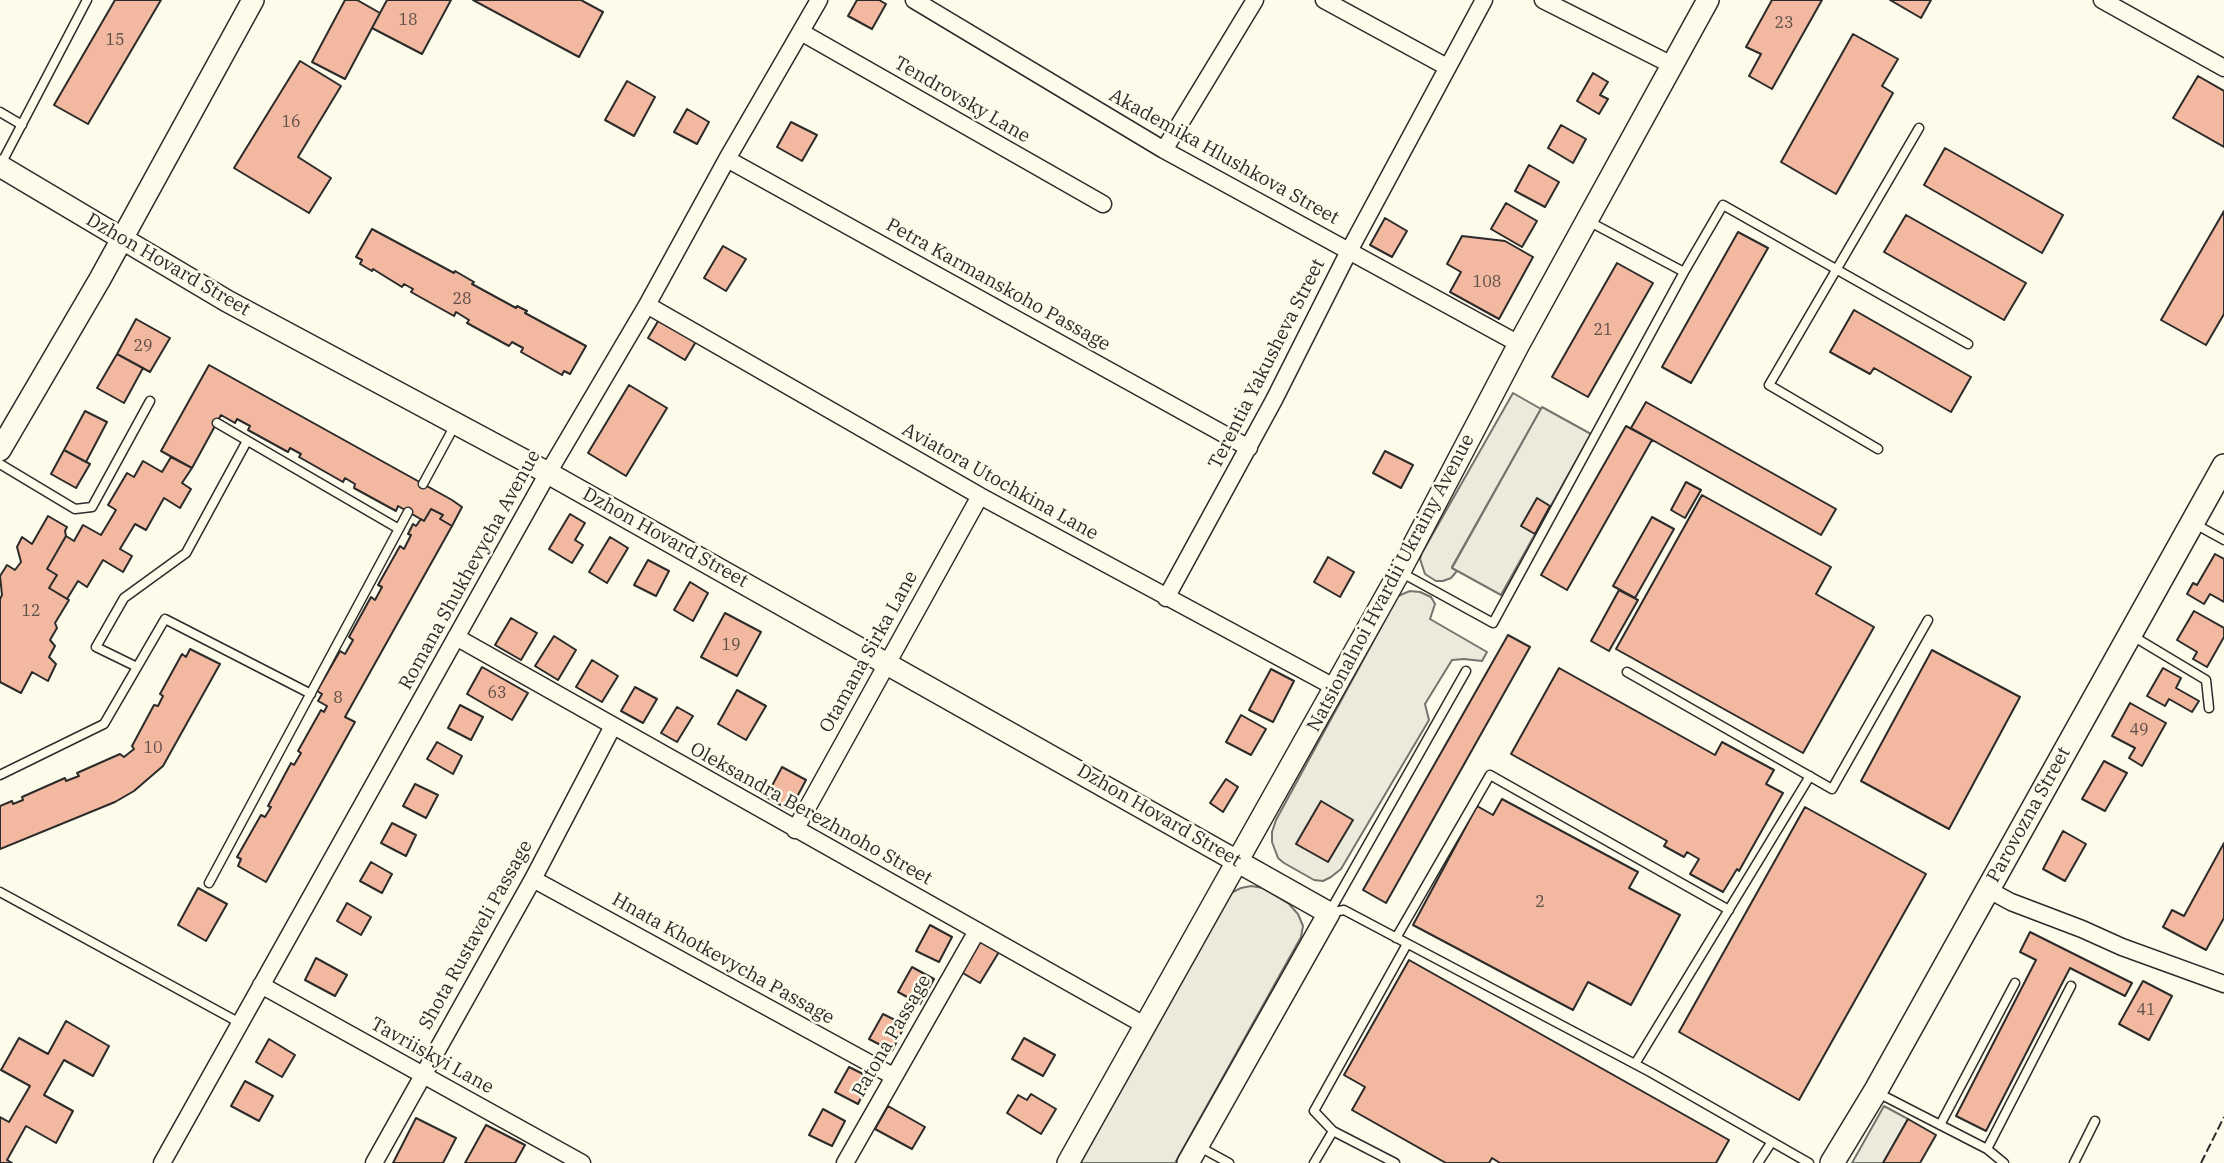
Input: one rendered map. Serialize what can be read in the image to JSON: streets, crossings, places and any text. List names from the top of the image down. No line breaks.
{"streets":{"main road":["Parovozna Street"],"street":["Tendrovsky Lane","Akademika Hlushkova Street","Dzhon Hovard Street","Petra Karmanskoho Passage","Terentia Yakusheva Street","Aviatora Utochkina Lane","Romana Shukhevycha Avenue","Natsionalnoi Hvardii Ukrainy Avenue","Otamana Sirka Lane","Oleksandra Berezhnoho Street","Shota Rustaveli Passage","Hnata Khotkevycha Passage","Patona Passage","Tavriiskyi Lane"]},"crossings":[["Tendrovsky Lane","Romana Shukhevycha Avenue"],["Akademika Hlushkova Street","Terentia Yakusheva Street"],["Akademika Hlushkova Street","Natsionalnoi Hvardii Ukrainy Avenue"],["Dzhon Hovard Street","Romana Shukhevycha Avenue"],["Dzhon Hovard Street","Natsionalnoi Hvardii Ukrainy Avenue"],["Dzhon Hovard Street","Otamana Sirka Lane"],["Petra Karmanskoho Passage","Terentia Yakusheva Street"],["Petra Karmanskoho Passage","Romana Shukhevycha Avenue"],["Terentia Yakusheva Street","Aviatora Utochkina Lane"],["Aviatora Utochkina Lane","Romana Shukhevycha Avenue"],["Aviatora Utochkina Lane","Natsionalnoi Hvardii Ukrainy Avenue"],["Aviatora Utochkina Lane","Otamana Sirka Lane"],["Romana Shukhevycha Avenue","Oleksandra Berezhnoho Street"],["Romana Shukhevycha Avenue","Tavriiskyi Lane"],["Natsionalnoi Hvardii Ukrainy Avenue","Oleksandra Berezhnoho Street"],["Otamana Sirka Lane","Oleksandra Berezhnoho Street"],["Oleksandra Berezhnoho Street","Shota Rustaveli Passage"],["Oleksandra Berezhnoho Street","Patona Passage"],["Shota Rustaveli Passage","Hnata Khotkevycha Passage"],["Shota Rustaveli Passage","Tavriiskyi Lane"],["Hnata Khotkevycha Passage","Patona Passage"]],"house_numbers":["18","23","15","16","108","28","21","29","12","19","63","8","49","10","2","41"]}
